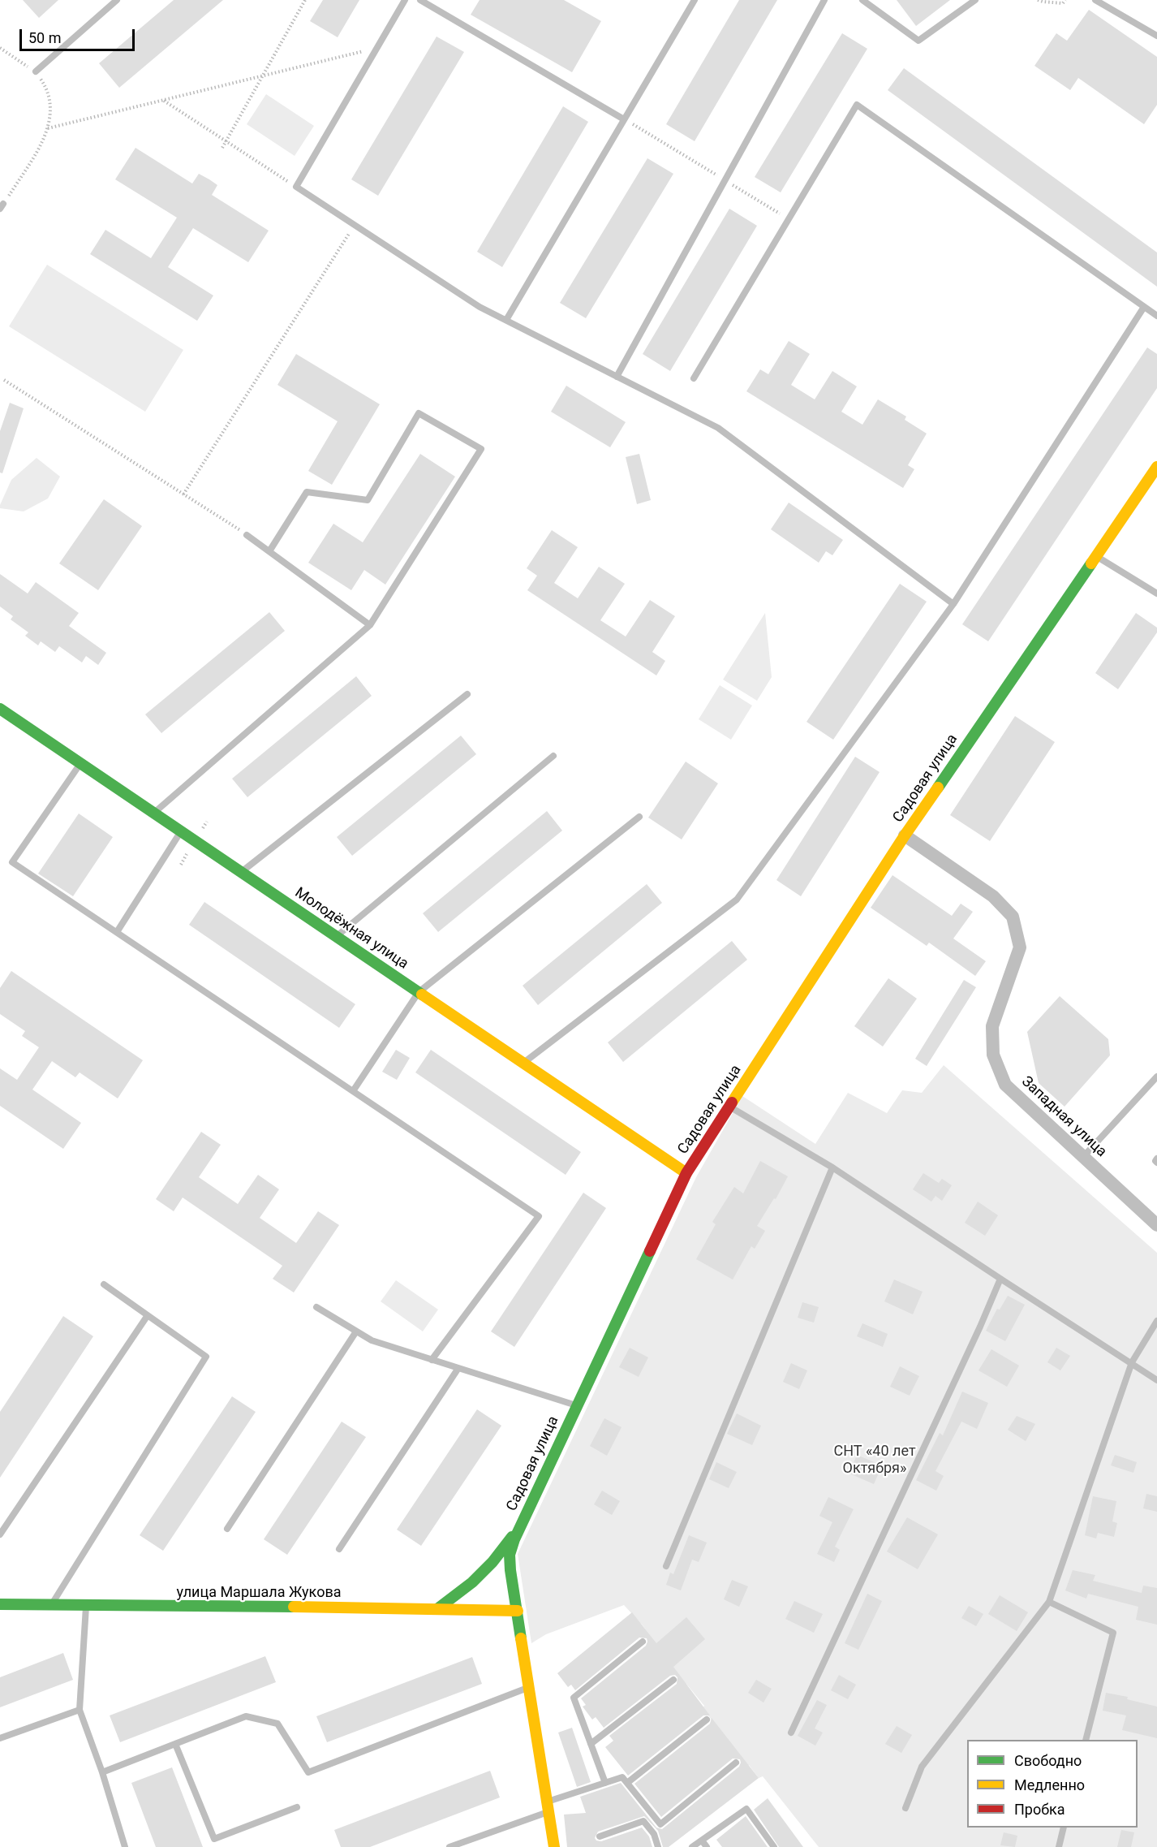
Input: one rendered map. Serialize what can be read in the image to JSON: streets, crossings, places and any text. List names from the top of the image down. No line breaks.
{"streets":{"street":["Садовая улица","Молодёжная улица","Западная улица","улица Маршала Жукова"]},"crossings":[["Садовая улица","Молодёжная улица"],["Садовая улица","Западная улица"],["Садовая улица","улица Маршала Жукова"]],"parks":["СНТ «40 лет Октября»"],"legend":["Свободно","Медленно","Пробка"],"scale_bar":"50 m"}
